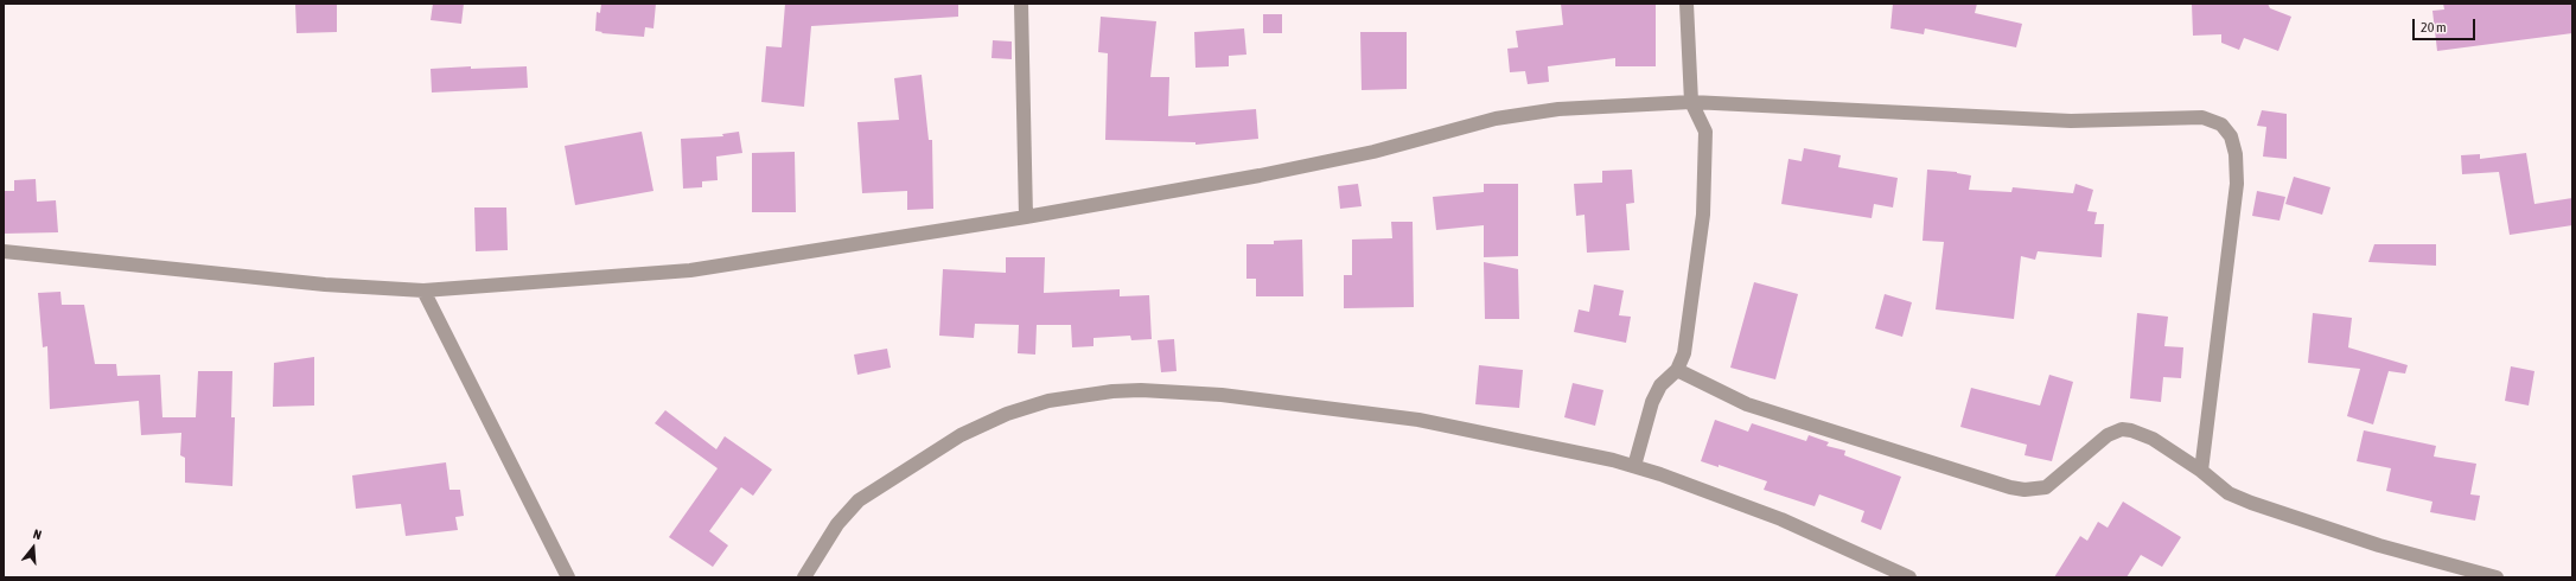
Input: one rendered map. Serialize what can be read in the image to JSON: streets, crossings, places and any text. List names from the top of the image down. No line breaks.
{"scale_bar":"20 m","north":"top"}
